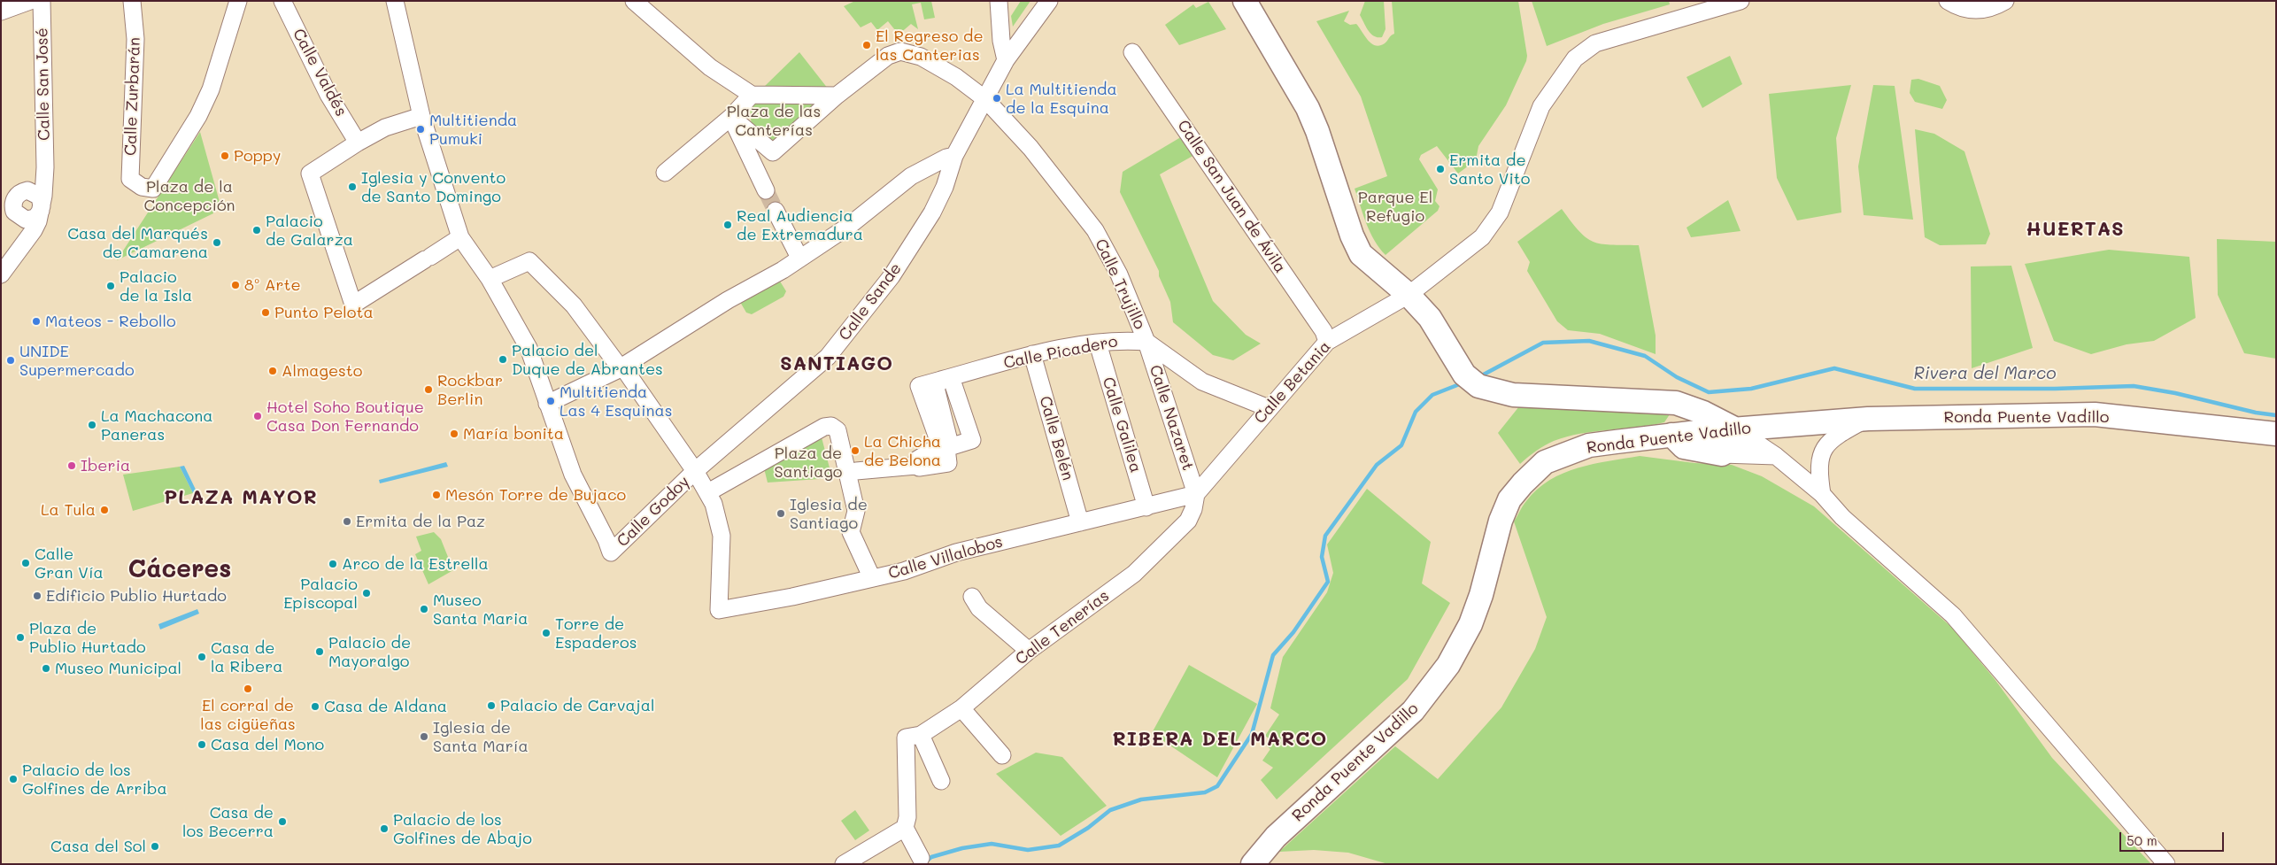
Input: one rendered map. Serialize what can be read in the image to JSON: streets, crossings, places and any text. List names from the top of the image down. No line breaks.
{"streets":{"main road":["Ronda Puente Vadillo"],"street":["Calle Valdés","Calle San José","Calle Zurbarán","Calle San Juan de Ávila","Calle Trujillo","Calle Sande","Calle Picadero","Calle Betania","Calle Nazaret","Calle Galilea","Calle Belén","Calle Godoy","Calle Villalobos","Calle Tenerías"]},"crossings":[["Calle San Juan de Ávila","Calle Betania"],["Calle Trujillo","Calle Sande"],["Calle Trujillo","Calle Picadero"],["Calle Trujillo","Calle Betania"],["Calle Trujillo","Calle Nazaret"],["Calle Sande","Calle Godoy"],["Calle Picadero","Calle Nazaret"],["Calle Picadero","Calle Galilea"],["Calle Picadero","Calle Belén"],["Calle Betania","Ronda Puente Vadillo"],["Calle Betania","Calle Nazaret"],["Calle Betania","Calle Villalobos"],["Calle Betania","Calle Tenerías"],["Calle Nazaret","Calle Villalobos"],["Calle Nazaret","Calle Tenerías"],["Calle Galilea","Calle Villalobos"],["Calle Belén","Calle Villalobos"],["Calle Villalobos","Calle Tenerías"]],"districts":["HUERTAS","SANTIAGO","PLAZA MAYOR","Cáceres","RIBERA DEL MARCO"],"water":["Rivera del Marco"],"parks":["Plaza de las Canterías","Plaza de la Concepción","Parque El Refugio","Plaza de Santiago"],"places":["El Regreso de las Canterias","La Multitienda de la Esquina","Multitienda Pumuki","Poppy","Ermita de Santo Vito","Iglesia y Convento de Santo Domingo","Real Audiencia de Extremadura","Palacio de Galarza","Casa del Marqués de Camarena","8º Arte","Palacio de la Isla","Punto Pelota","Mateos - Rebollo","Palacio del Duque de Abrantes","UNIDE Supermercado","Almagesto","Rockbar Berlin","Multitienda Las 4 Esquinas","Hotel Soho Boutique Casa Don Fernando","La Machacona Paneras","María bonita","La Chicha de Belona","Iberia","Mesón Torre de Bujaco","La Tula","Iglesia de Santiago","Ermita de la Paz","Calle Gran Vía","Arco de la Estrella","Palacio Episcopal","Edificio Publio Hurtado","Museo Santa Maria","Torre de Espaderos","Plaza de Publio Hurtado","Palacio de Mayoralgo","Casa de la Ribera","Museo Municipal","El corral de las cigüeñas","Palacio de Carvajal","Casa de Aldana","Iglesia de Santa María","Casa del Mono","Palacio de los Golfines de Arriba","Casa de los Becerra","Palacio de los Golfines de Abajo","Casa del Sol"],"scale_bar":"50 m"}
